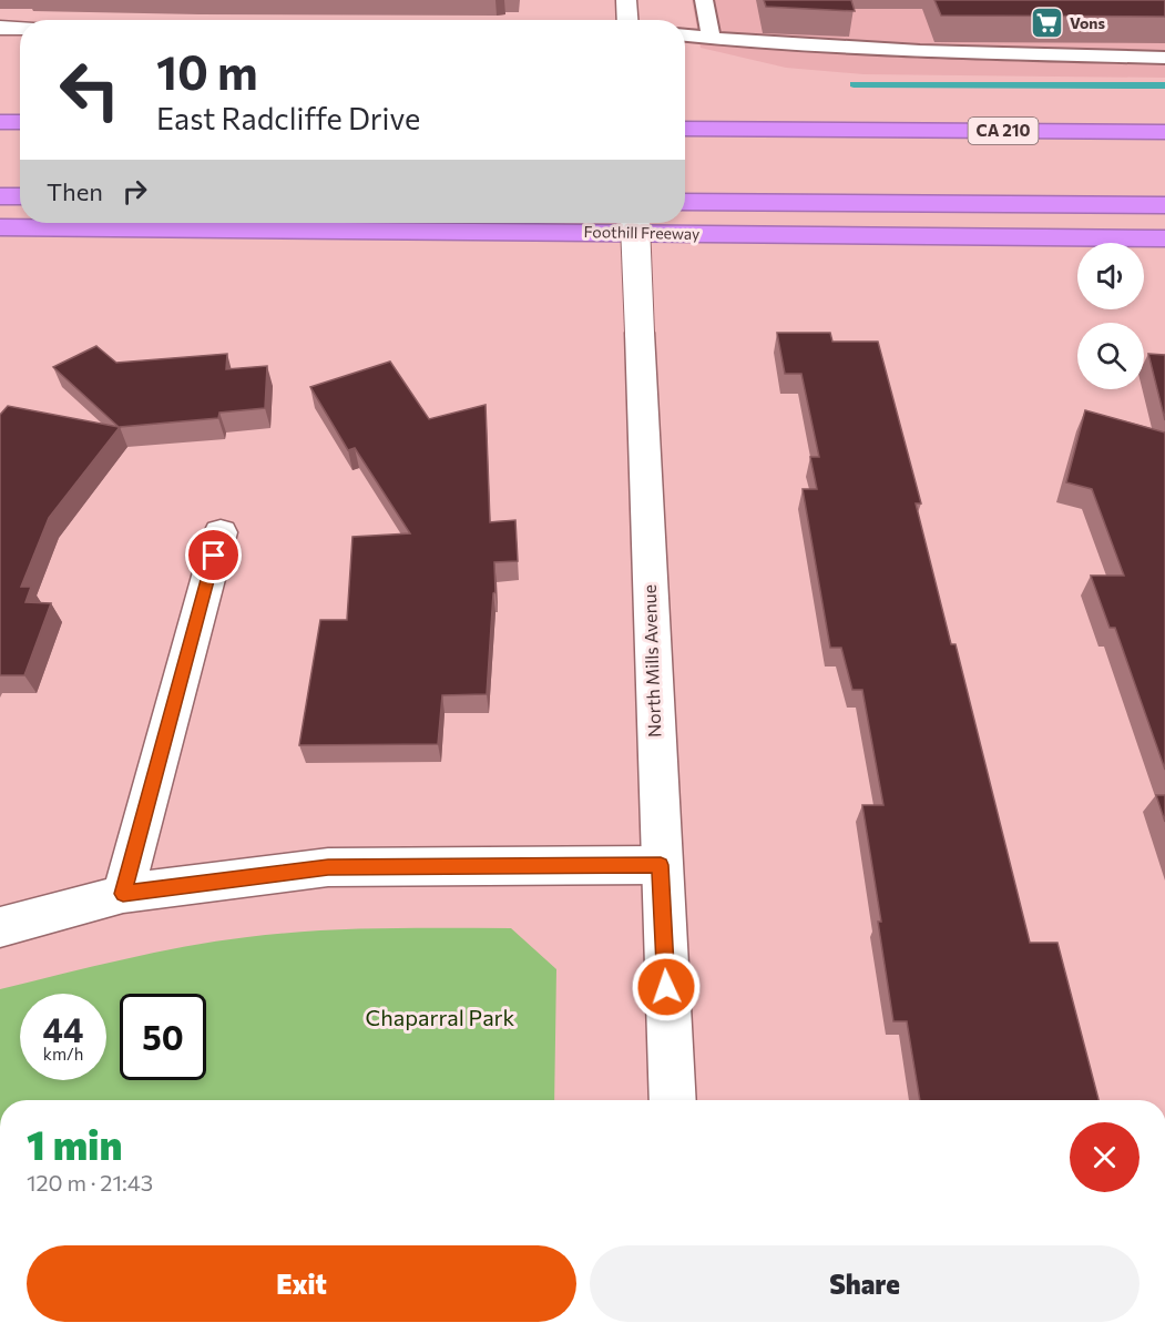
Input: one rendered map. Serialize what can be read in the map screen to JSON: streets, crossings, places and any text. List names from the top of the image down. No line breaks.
{"streets":{"highway":["CA 210","Foothill Freeway"],"main road":["North Mills Avenue"]},"parks":["Chaparral Park"],"places":{"supermarket":["Vons"]},"page":{"turn":["10 m","East Radcliffe Drive"],"then":"Then","speed":"44 km/h","limit":"50","heading":["1 min","120 m · 21:43"],"buttons":["Exit","Share"]}}
